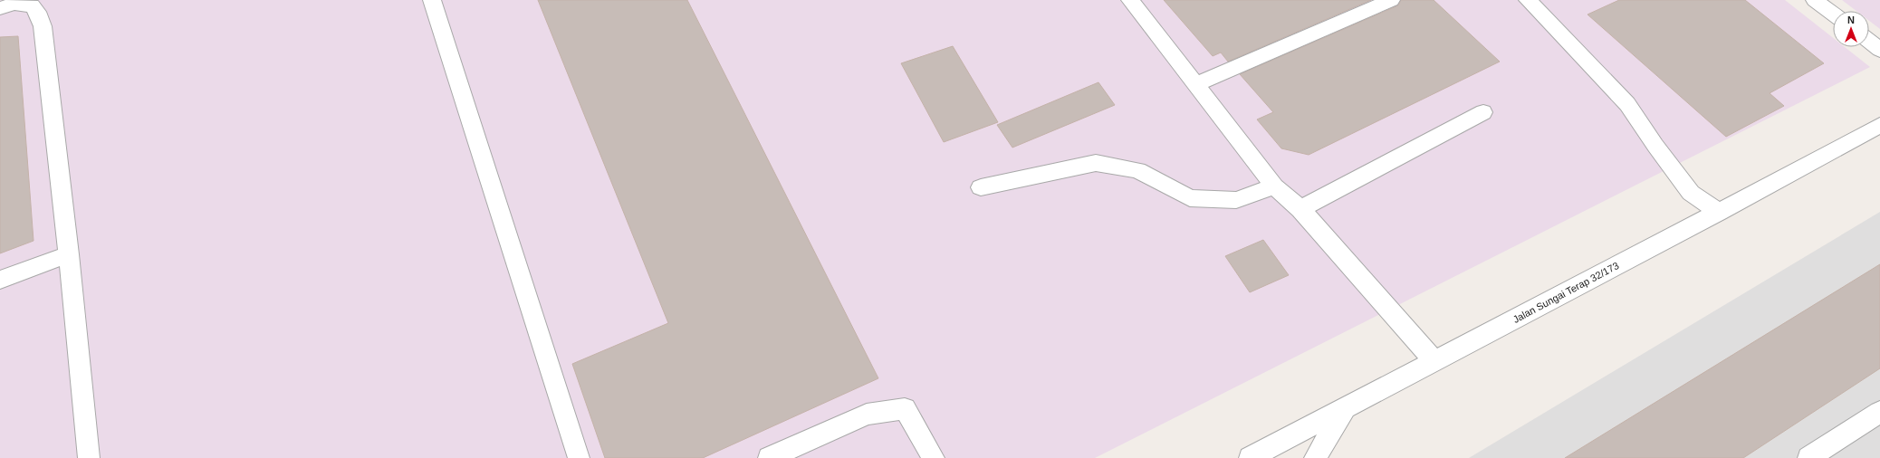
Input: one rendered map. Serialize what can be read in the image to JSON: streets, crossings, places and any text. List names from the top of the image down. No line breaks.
{"streets":{"street":["Jalan Sungai Terap 32/173"]},"north":"top"}
